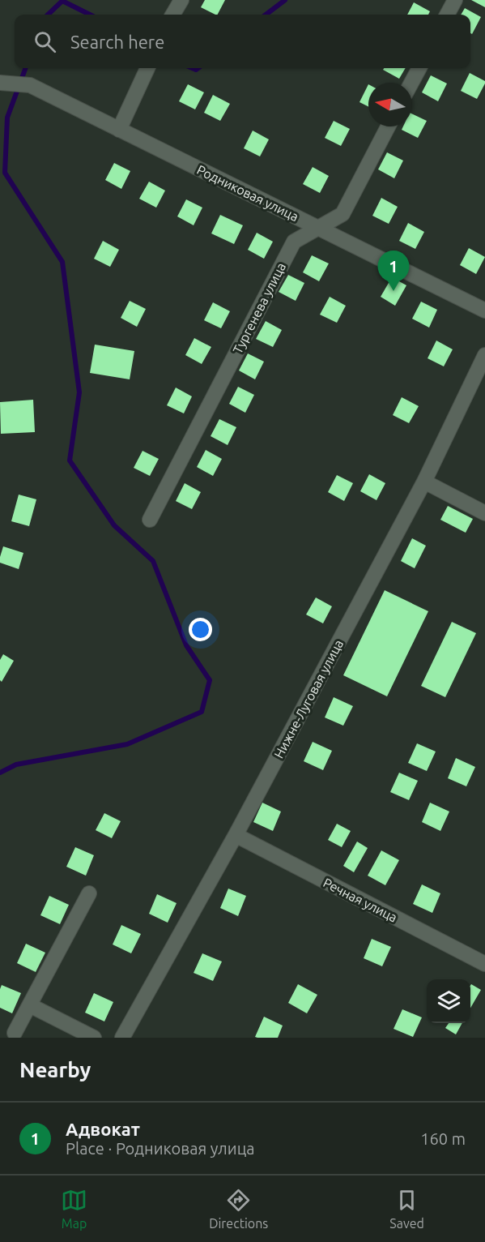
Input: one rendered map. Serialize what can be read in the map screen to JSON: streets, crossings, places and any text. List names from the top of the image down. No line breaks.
{"streets":{"street":["Родниковая улица","Тургенева улица","Нижне-Луговая улица","Речная улица"]},"crossings":[["Родниковая улица","Тургенева улица"],["Нижне-Луговая улица","Речная улица"]],"north":"left","page":{"search":"Search here","pins":"1","heading":"Nearby","list":[{"mark":"1","name":"Адвокат","note":"Place · Родниковая улица","value":"160 m"}],"nav":["Map","Directions","Saved"]}}
